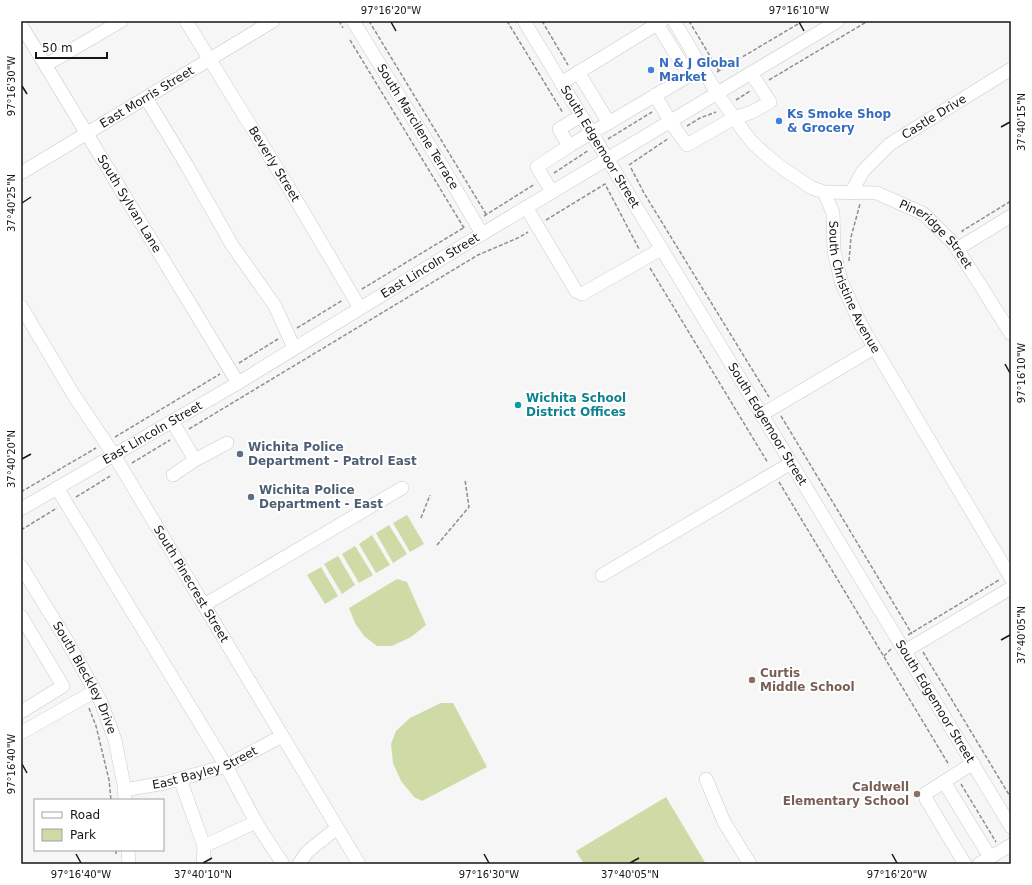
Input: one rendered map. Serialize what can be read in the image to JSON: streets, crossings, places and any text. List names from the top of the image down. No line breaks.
{"streets":{"street":["East Morris Street","Castle Drive","South Marcilene Terrace","South Edgemoor Street","Beverly Street","South Sylvan Lane","Pineridge Street","East Lincoln Street","South Christine Avenue","South Pinecrest Street","South Bleckley Drive","East Bayley Street"]},"crossings":[["East Morris Street","Beverly Street"],["East Morris Street","South Sylvan Lane"],["Castle Drive","Pineridge Street"],["South Marcilene Terrace","East Lincoln Street"],["South Edgemoor Street","East Lincoln Street"],["Beverly Street","East Lincoln Street"],["South Sylvan Lane","East Lincoln Street"],["Pineridge Street","South Christine Avenue"],["East Lincoln Street","South Pinecrest Street"],["South Pinecrest Street","East Bayley Street"],["South Bleckley Drive","East Bayley Street"]],"places":["N & J Global Market","Ks Smoke Shop & Grocery","Wichita School District Offices","Wichita Police Department - Patrol East","Wichita Police Department - East","Curtis Middle School","Caldwell Elementary School"],"legend":["Road","Park"],"scale_bar":"50 m","coordinates":["97°16'20\"W","97°16'10\"W","97°16'30\"W","37°40'15\"N","37°40'25\"N","37°40'20\"N","37°40'05\"N","97°16'40\"W","37°40'10\"N"]}
